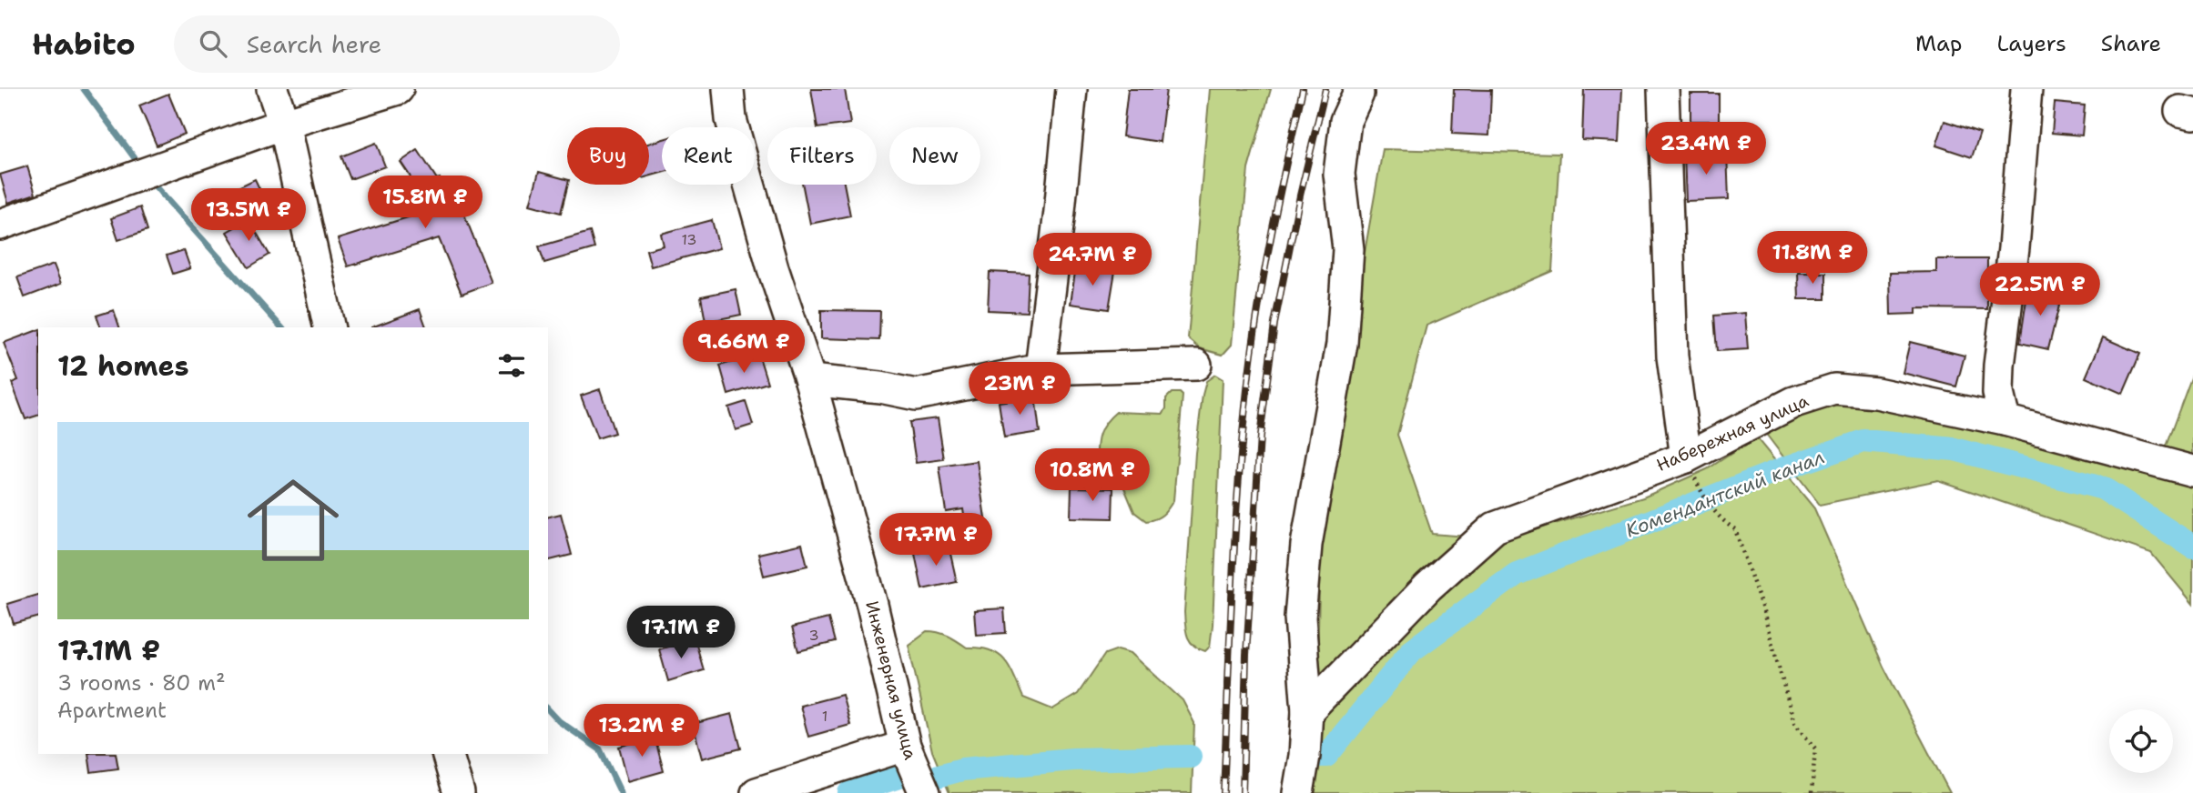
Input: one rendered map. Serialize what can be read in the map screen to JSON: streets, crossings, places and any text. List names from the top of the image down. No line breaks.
{"streets":{"street":["Набережная улица","Инженерная улица"]},"water":["Комендантский канал"],"house_numbers":["13","3","1"],"page":{"header":"Habito","search":"Search here","nav":["Map","Layers","Share"],"price":["23.4M ₽","15.8M ₽","13.5M ₽","11.8M ₽","24.7M ₽","22.5M ₽","9.66M ₽","23M ₽","10.8M ₽","17.7M ₽","17.1M ₽","13.2M ₽"],"chip":["Buy","Rent","Filters","New"],"heading":"12 homes","list":[{"name":"17.1M ₽","note":"3 rooms · 80 m² · Apartment"}]}}
